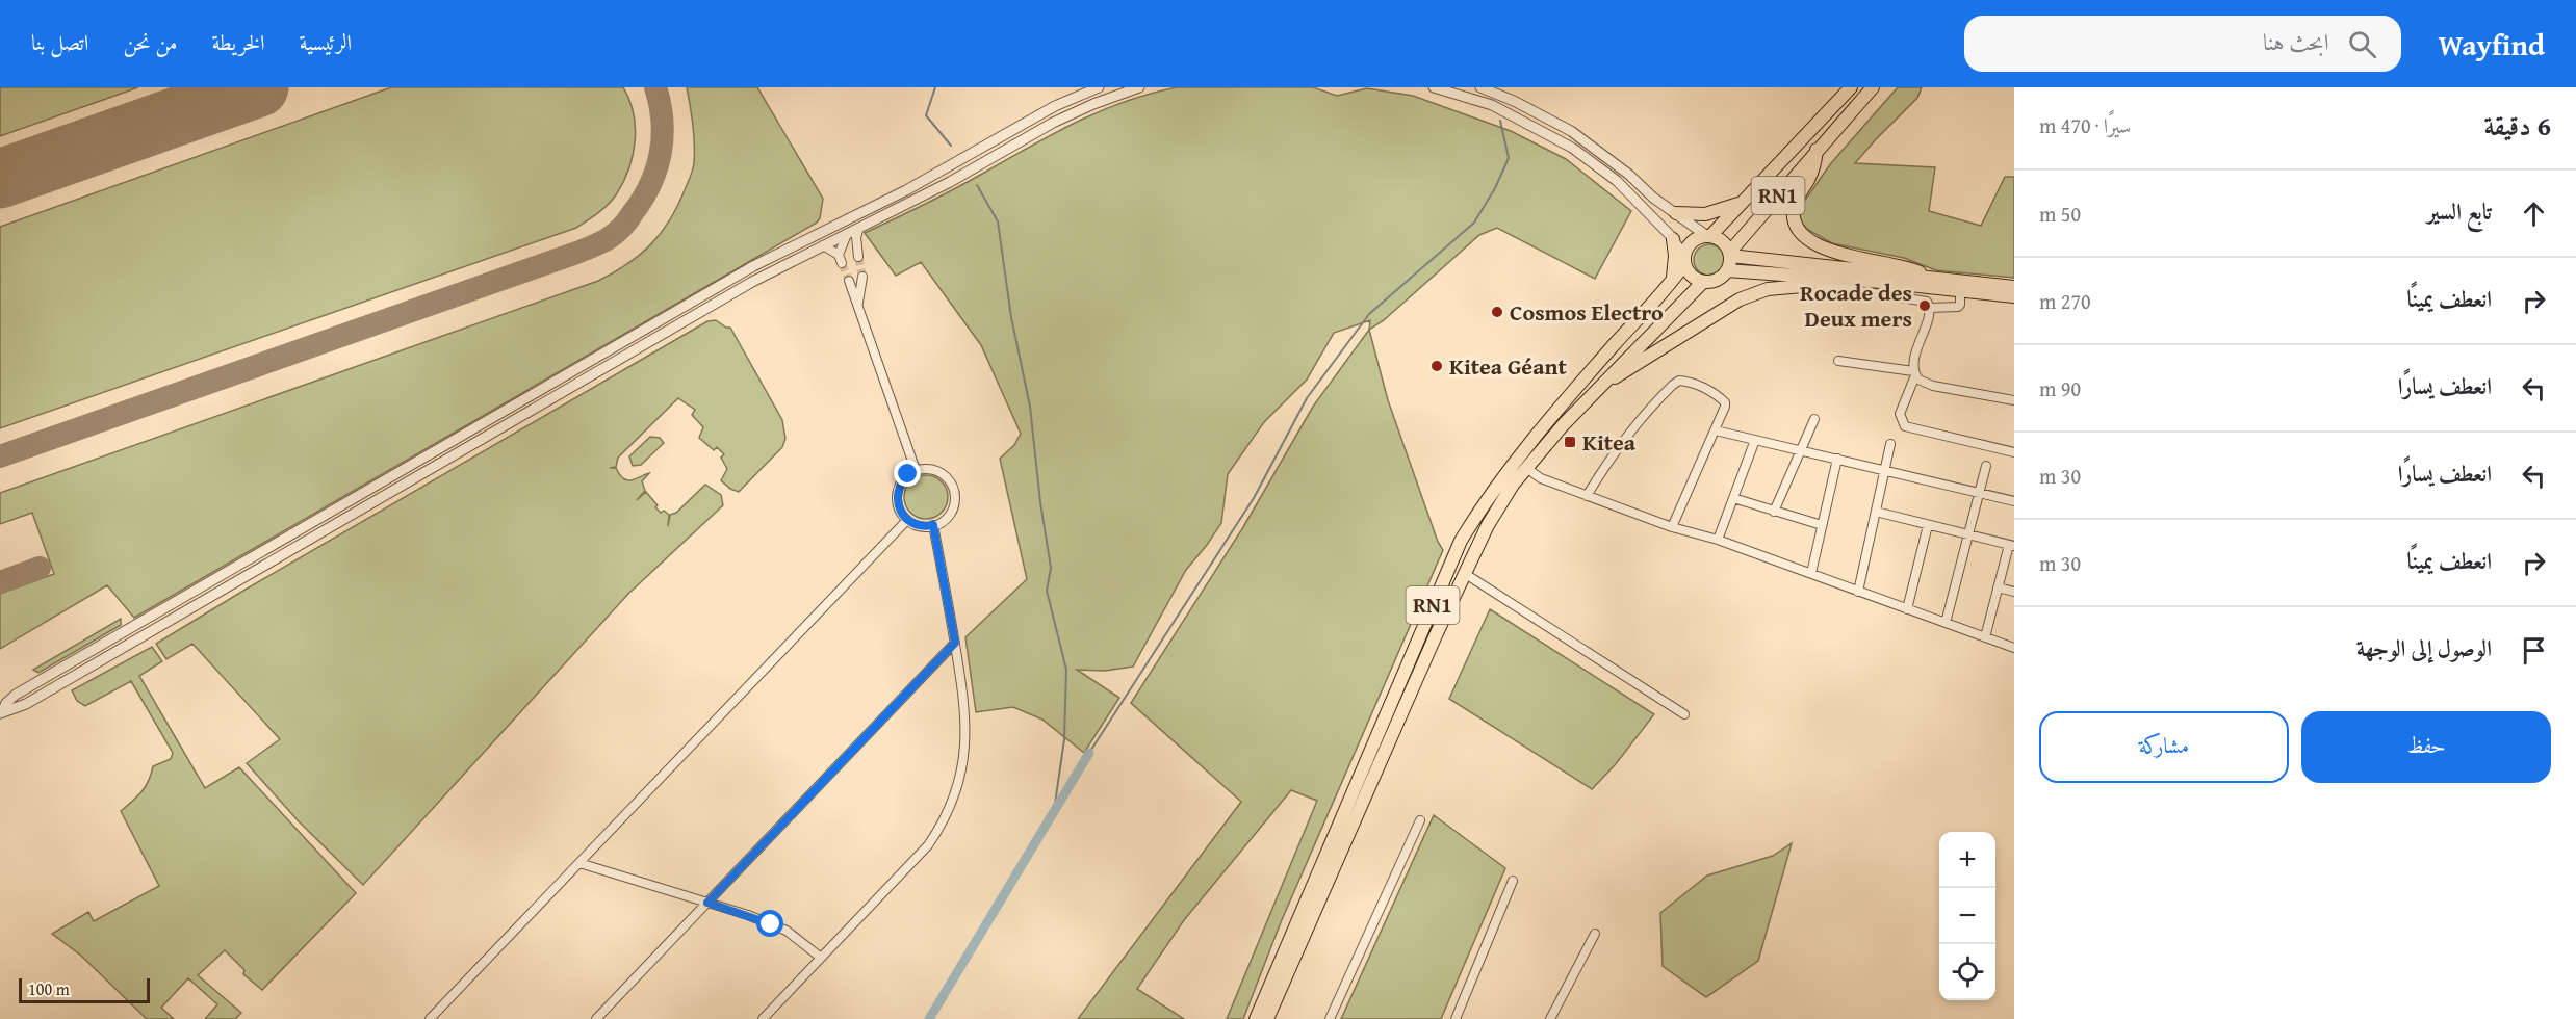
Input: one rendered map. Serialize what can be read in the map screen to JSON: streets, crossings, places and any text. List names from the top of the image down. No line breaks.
{"streets":{"highway":["RN1"]},"places":{"other":["Rocade des Deux mers","Cosmos Electro","Kitea Géant"],"transit":["Kitea"]},"scale_bar":"100 m","page":{"header":"Wayfind","search":"ابحث هنا","nav":["الرئيسية","الخريطة","من نحن","اتصل بنا"],"heading":["6 دقيقة","سيرًا · 470 m"],"list":[["تابع السير","50 m"],["انعطف يمينًا","270 m"],["انعطف يسارًا","90 m"],["انعطف يسارًا","30 m"],["انعطف يمينًا","30 m"],"الوصول إلى الوجهة"],"buttons":["حفظ","مشاركة"],"map_buttons":["+","−"],"scale":"100 m"}}
